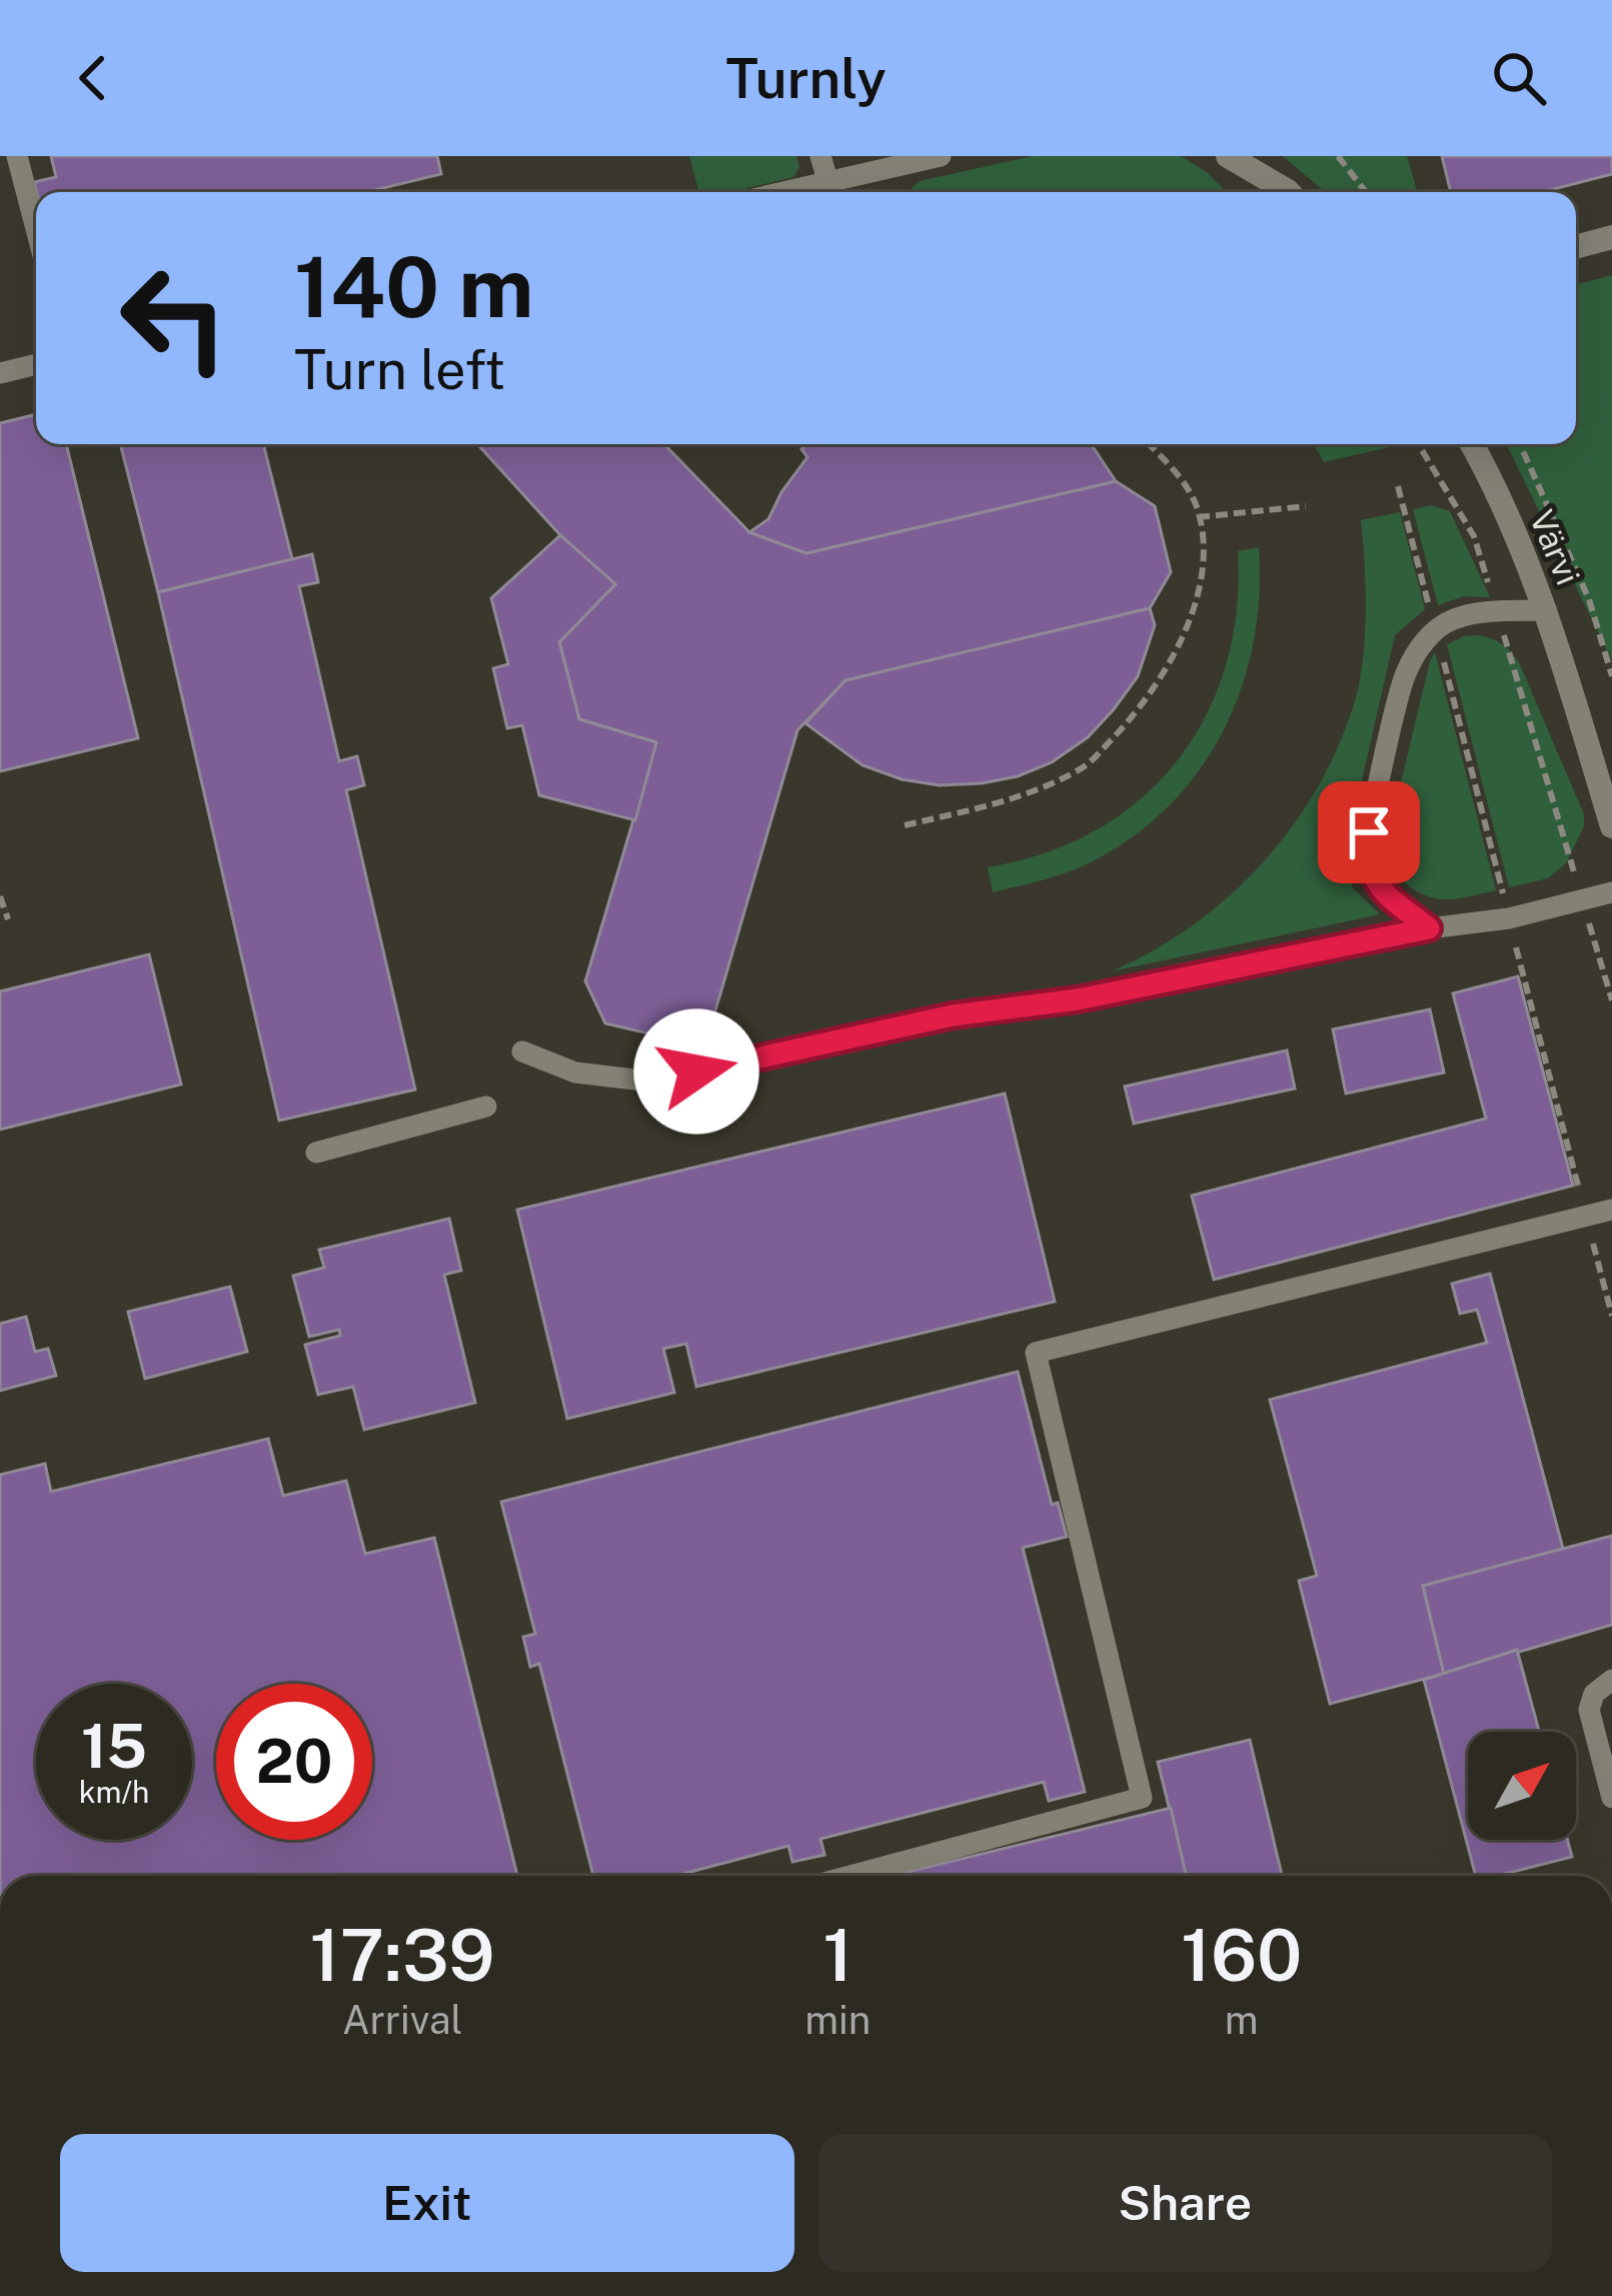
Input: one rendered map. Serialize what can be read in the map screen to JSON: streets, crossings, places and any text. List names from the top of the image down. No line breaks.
{"streets":{"street":["Värvi"]},"north":"top right","page":{"header":"Turnly","turn":["140 m","Turn left"],"speed":"15 km/h","limit":"20","eta":["17:39","Arrival","1","min","160","m"],"buttons":["Exit","Share"]}}
